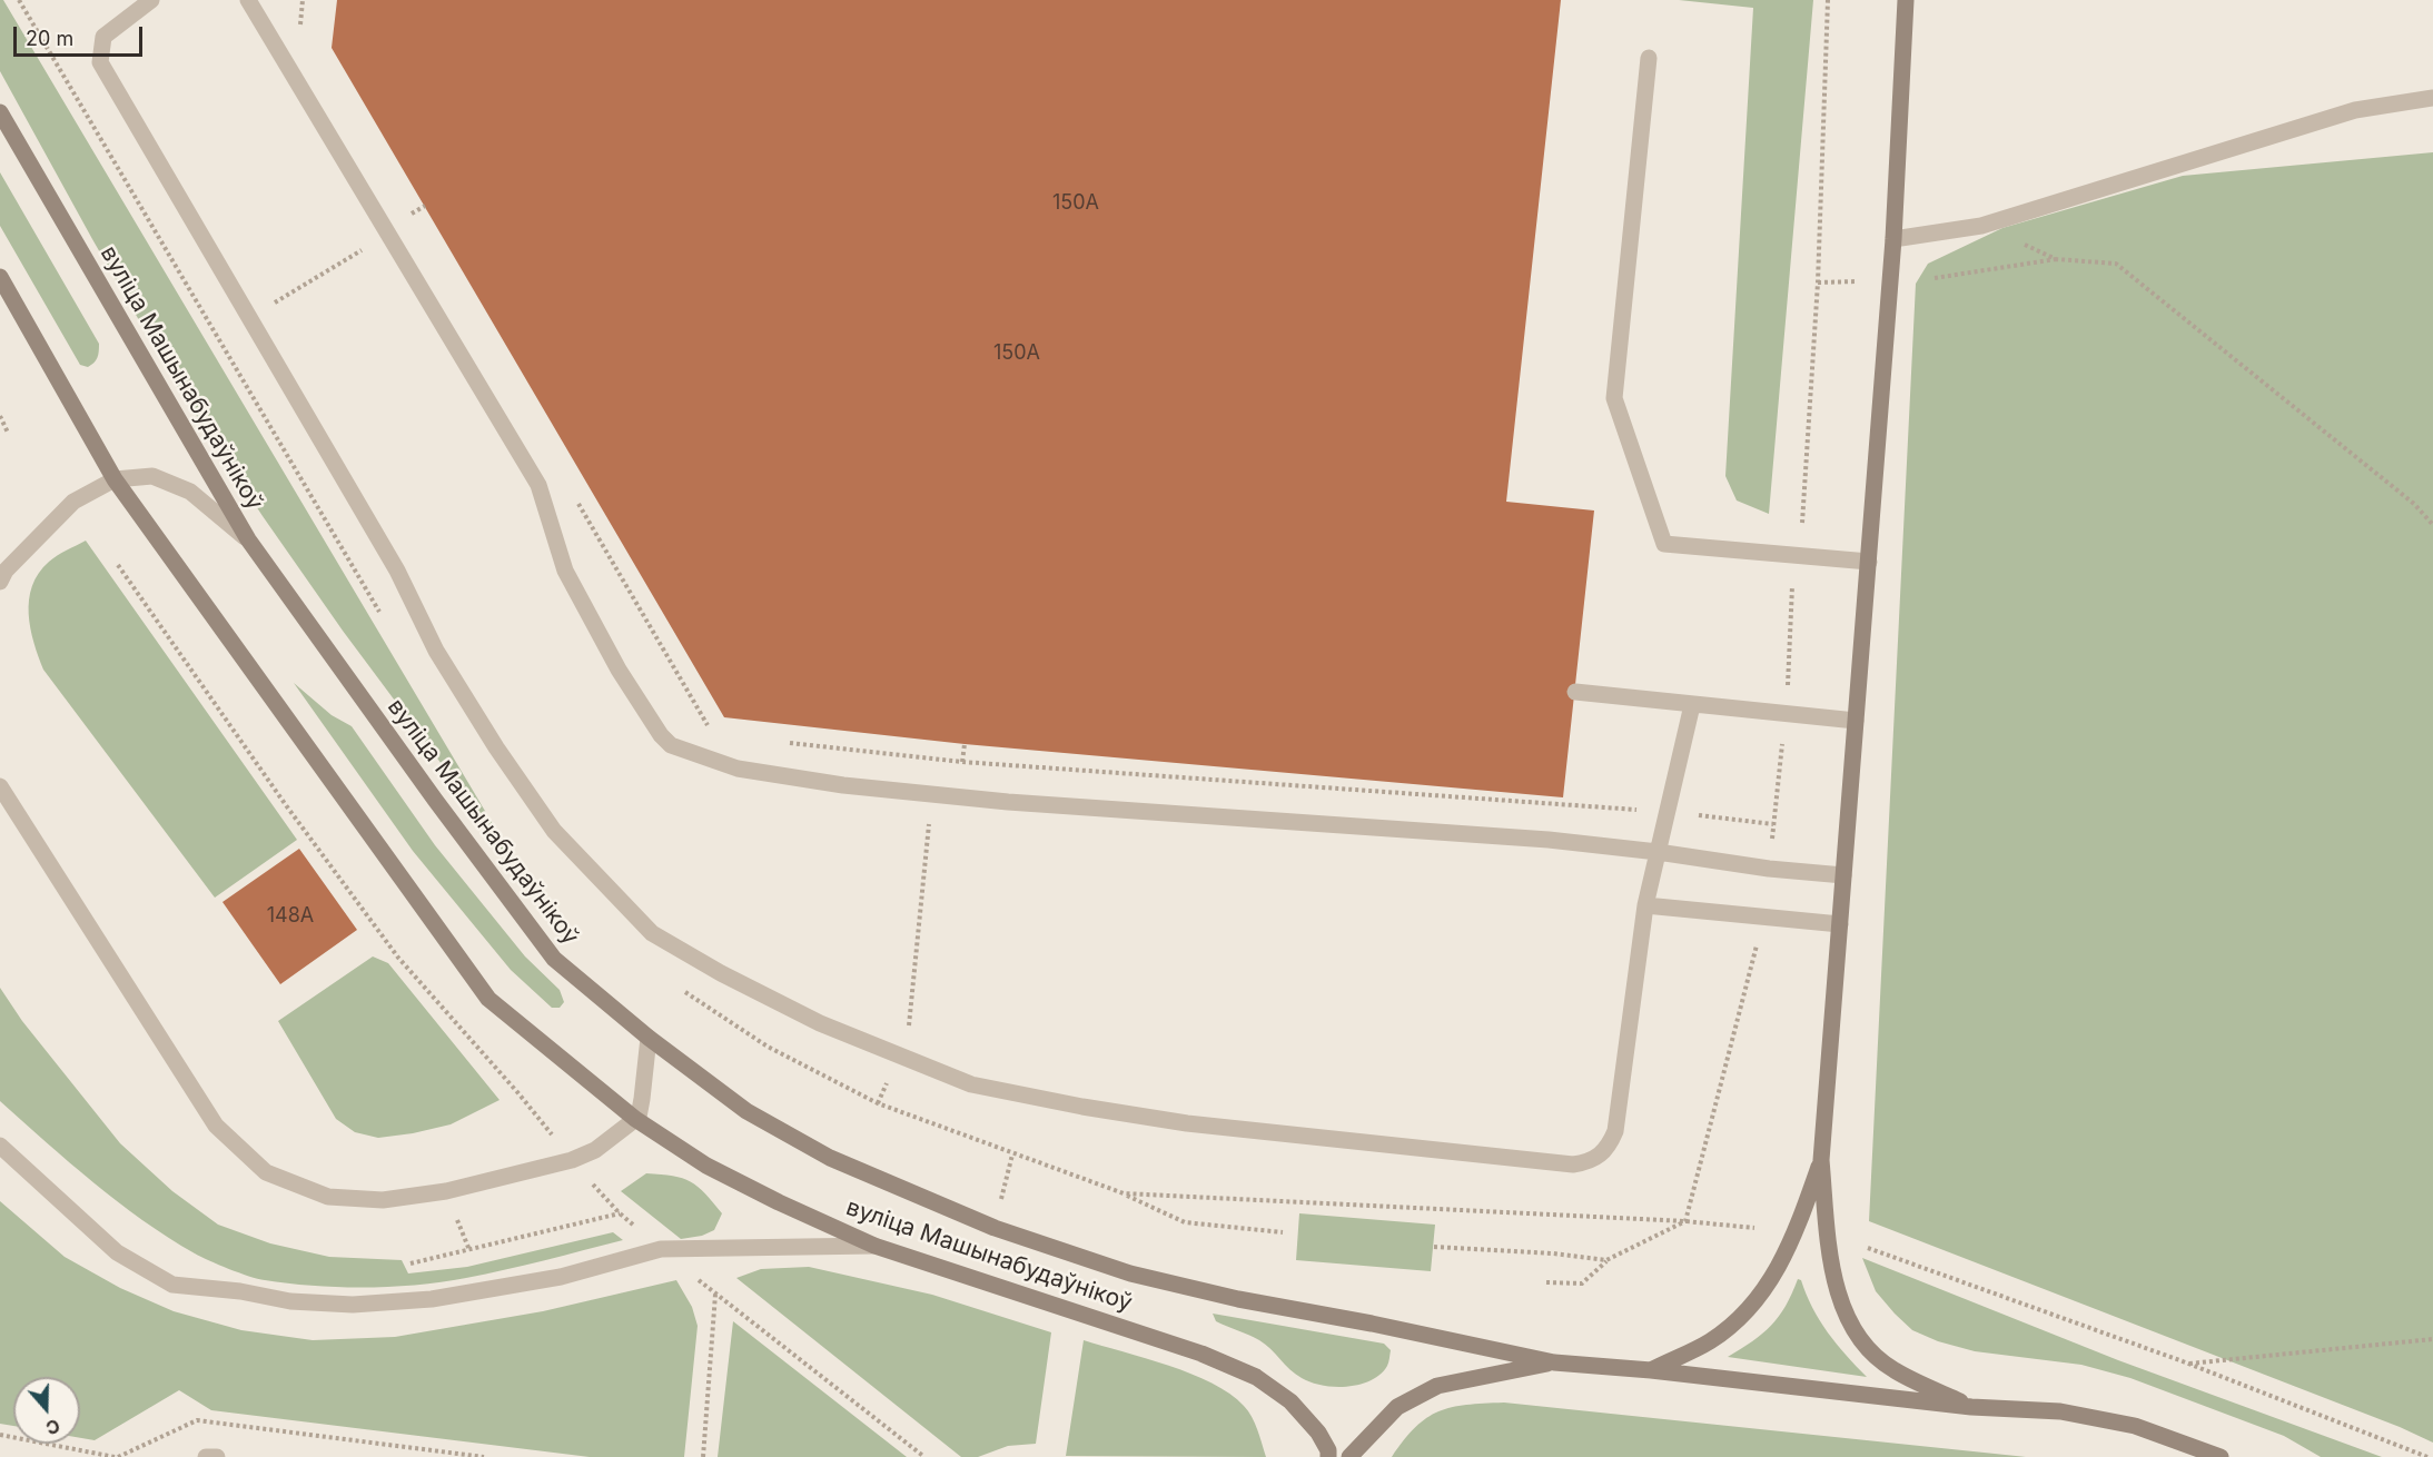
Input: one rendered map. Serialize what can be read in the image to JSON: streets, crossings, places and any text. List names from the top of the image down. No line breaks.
{"streets":{"main road":["вуліца Машынабудаўнікоў"]},"house_numbers":["150А","150А","148А"],"scale_bar":"20 m","north":"bottom"}
